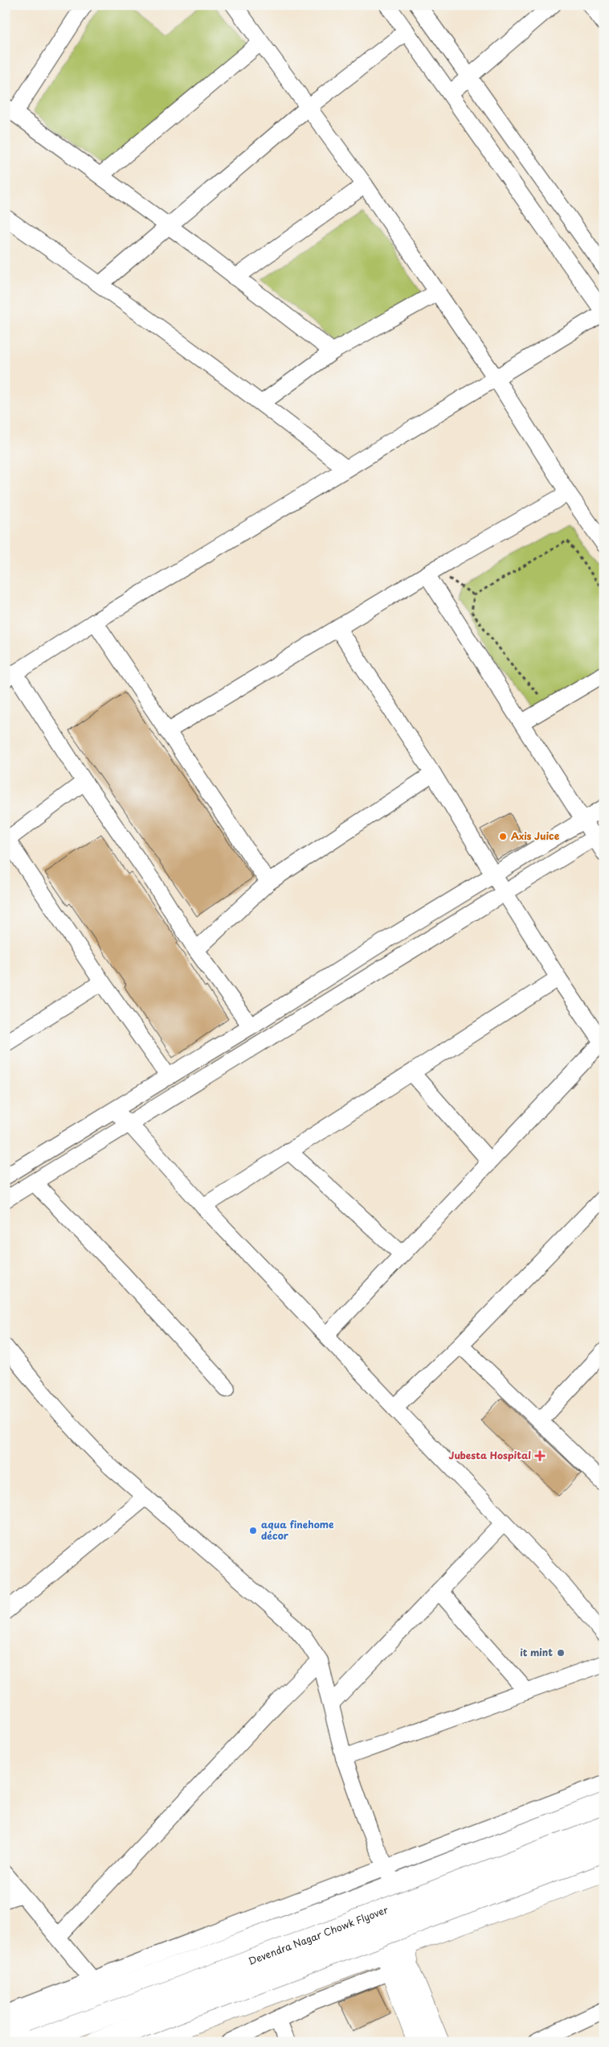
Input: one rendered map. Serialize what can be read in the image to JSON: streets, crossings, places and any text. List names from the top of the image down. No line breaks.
{"streets":{"main road":["Devendra Nagar Chowk Flyover"]},"places":{"other":["Axis Juice","aqua finehome décor","it mint"],"health":["Jubesta Hospital"]}}
